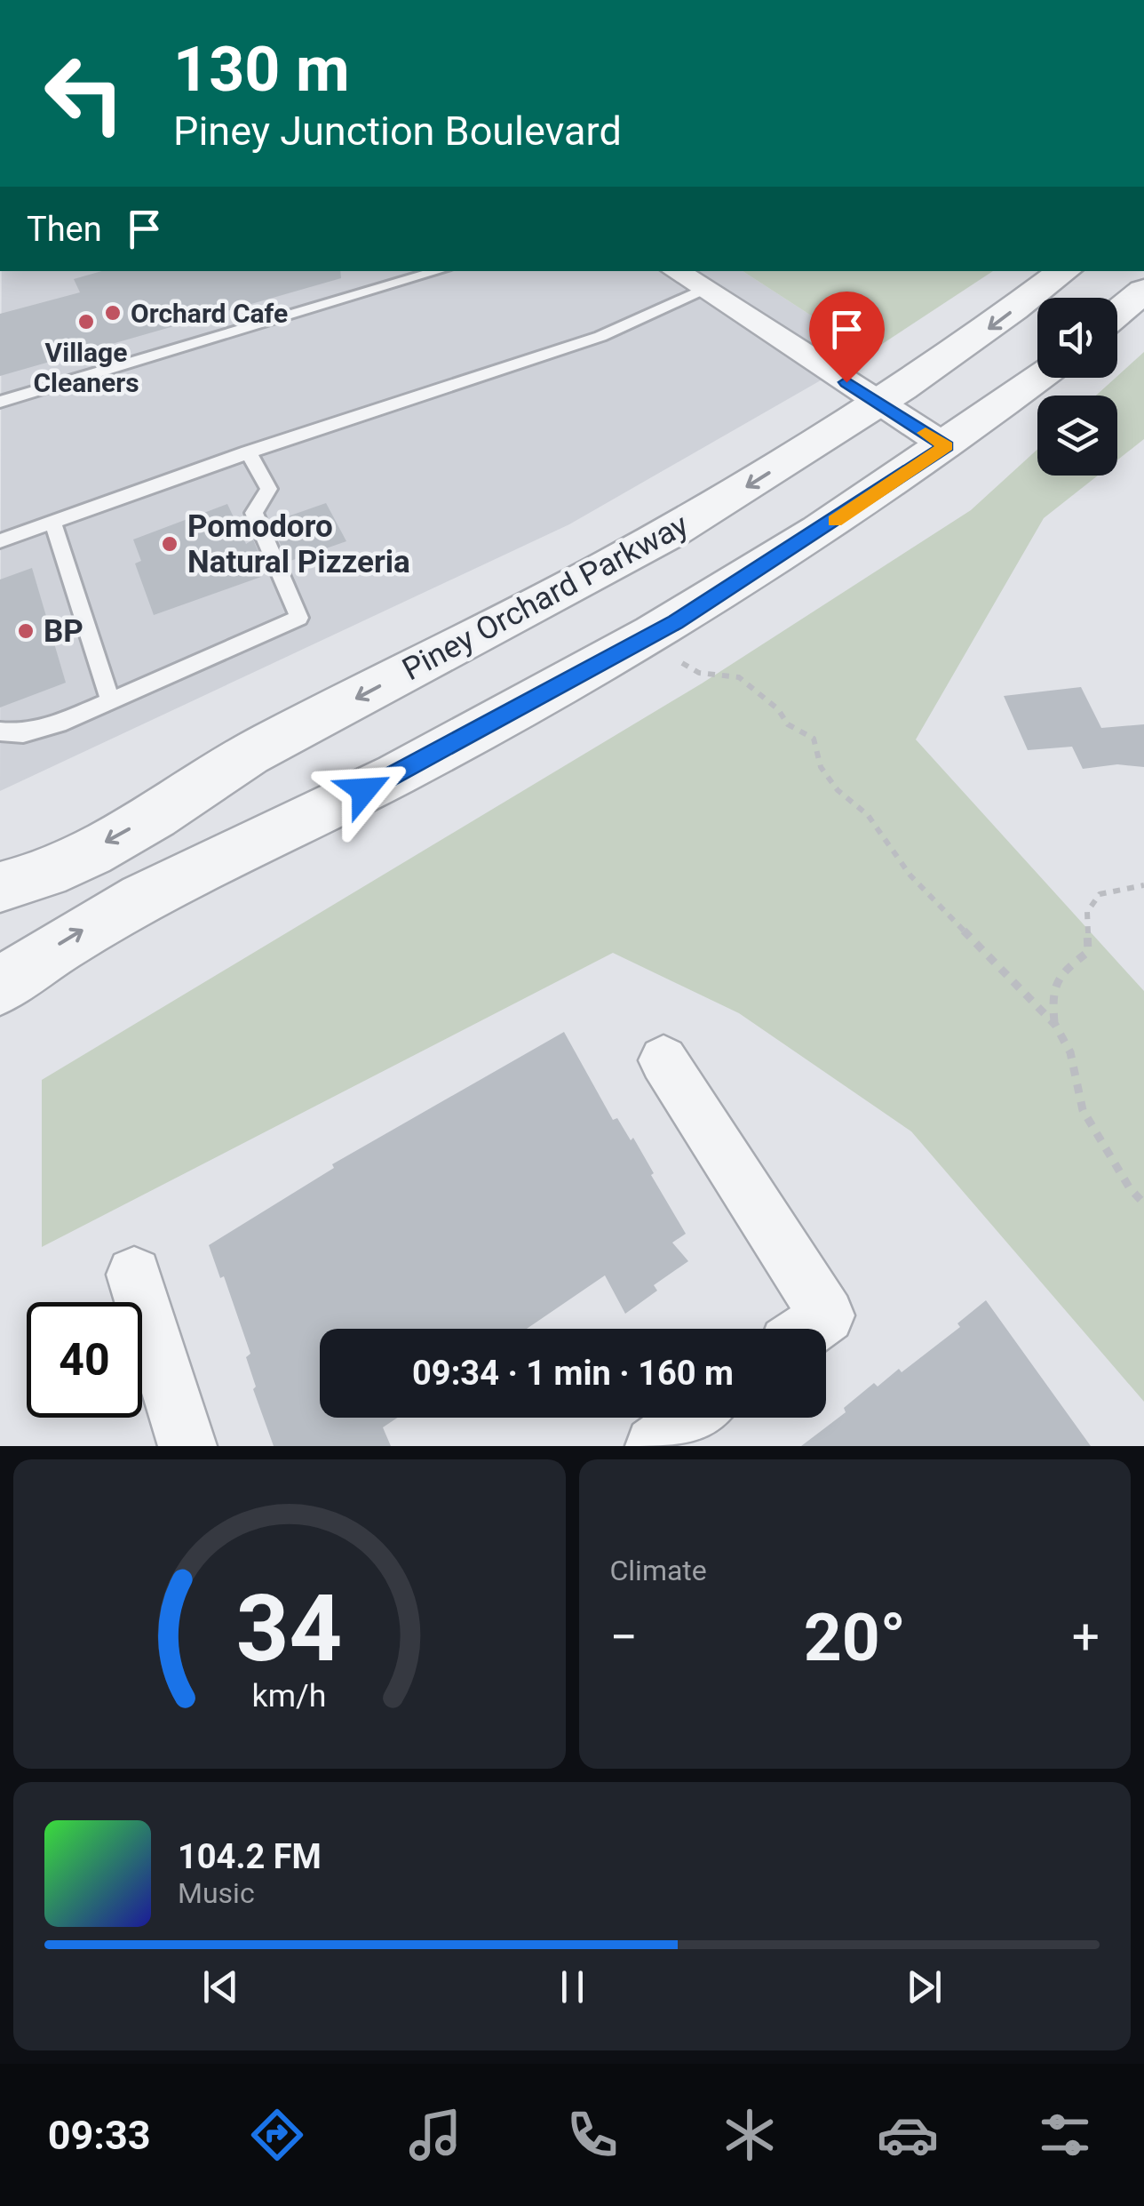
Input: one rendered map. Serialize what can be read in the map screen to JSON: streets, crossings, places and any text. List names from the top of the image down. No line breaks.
{"streets":{"street":["Piney Orchard Parkway"]},"places":["Orchard Cafe","Village Cleaners","Pomodoro Natural Pizzeria","BP"],"page":{"turn":["130 m","Piney Junction Boulevard"],"then":"Then","limit":"40","trip":"09:34 · 1 min · 160 m","tile":"Climate","heat":["−","20°","+"],"song":["104.2 FM","Music"],"tabs":"09:33","gauge":["34","km/h"]}}
